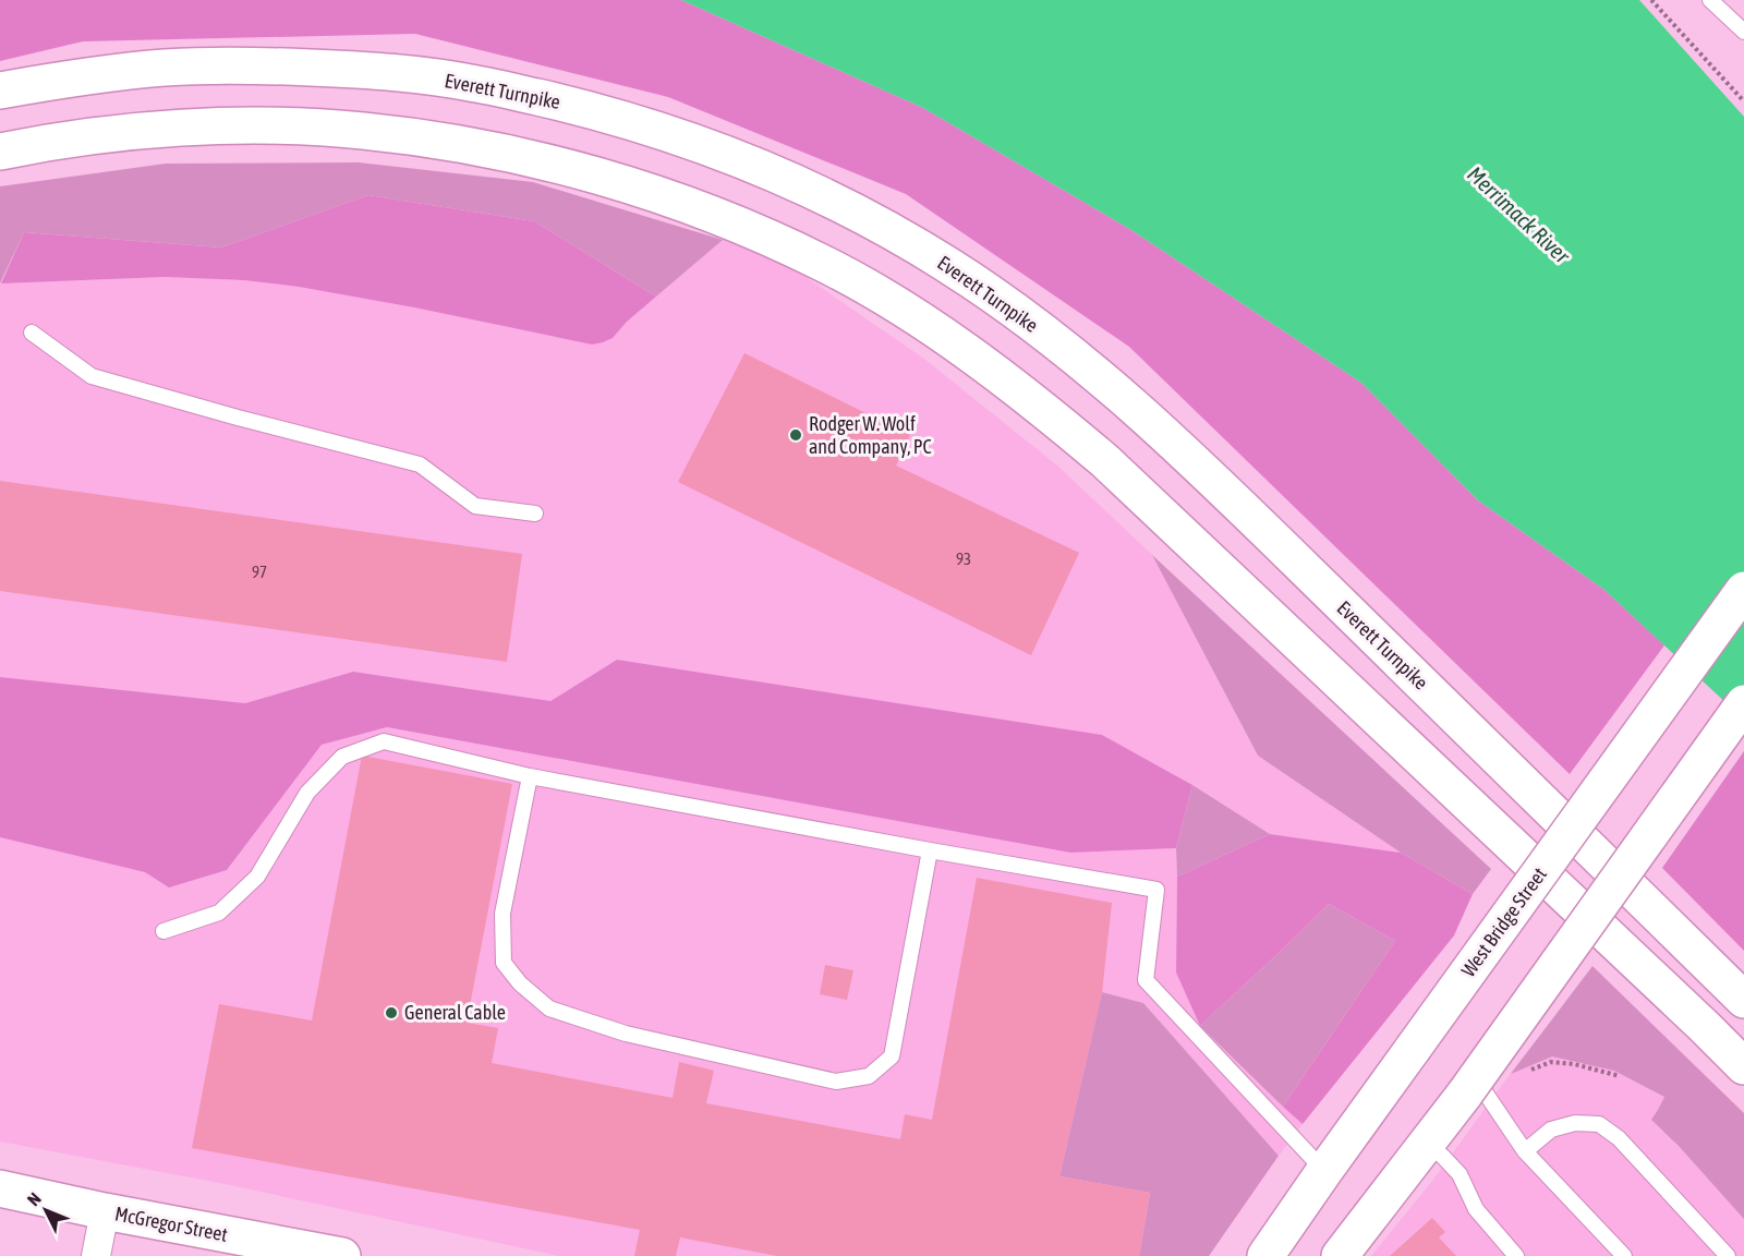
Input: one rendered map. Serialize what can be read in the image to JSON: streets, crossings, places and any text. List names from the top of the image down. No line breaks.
{"streets":{"main road":["Everett Turnpike","West Bridge Street","McGregor Street"]},"water":["Merrimack River"],"places":["Rodger W. Wolf and Company, PC","General Cable"],"house_numbers":["93","97"],"north":"top left"}
